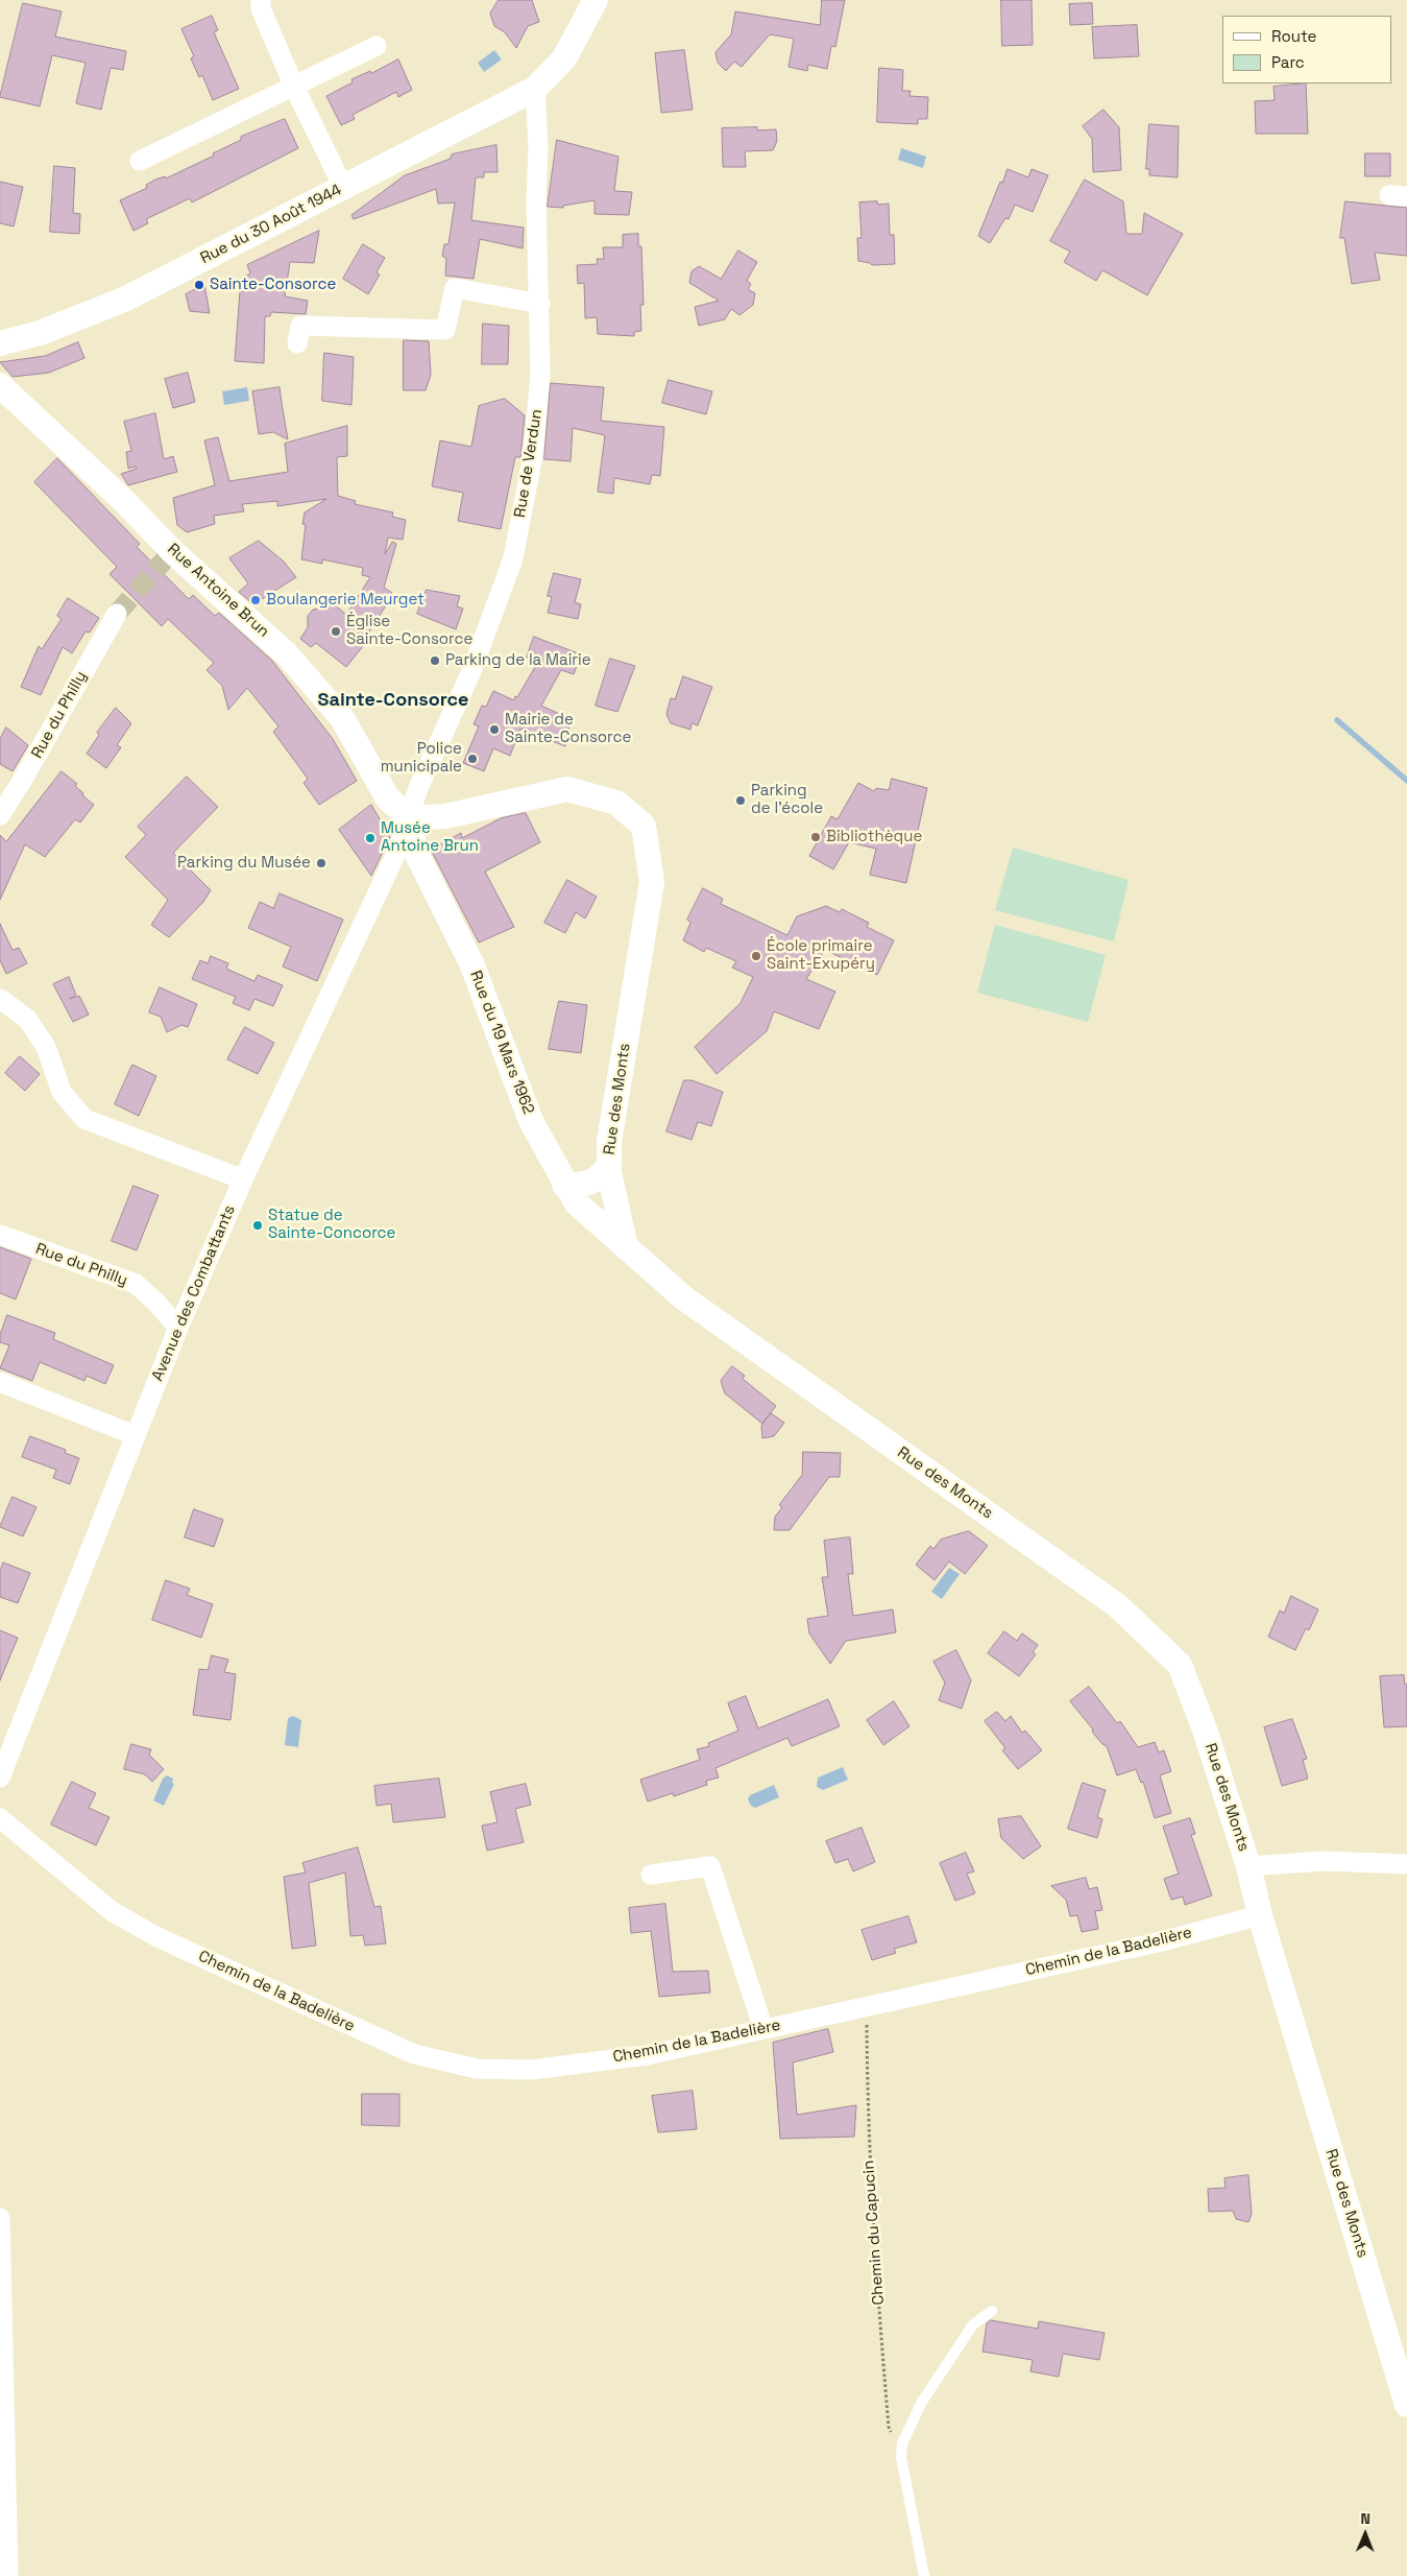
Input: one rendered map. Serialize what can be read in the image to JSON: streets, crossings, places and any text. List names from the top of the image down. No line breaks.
{"streets":{"street":["Rue du 30 Août 1944","Rue de Verdun","Rue Antoine Brun","Rue du Philly","Rue du 19 Mars 1962","Rue des Monts","Avenue des Combattants","Chemin de la Badelière"],"path":["Chemin du Capucin"]},"crossings":[["Rue du 30 Août 1944","Rue de Verdun"],["Rue de Verdun","Rue Antoine Brun"],["Rue de Verdun","Rue du 19 Mars 1962"],["Rue de Verdun","Rue des Monts"],["Rue de Verdun","Avenue des Combattants"],["Rue Antoine Brun","Rue du 19 Mars 1962"],["Rue Antoine Brun","Rue des Monts"],["Rue Antoine Brun","Avenue des Combattants"],["Rue du Philly","Avenue des Combattants"],["Rue du 19 Mars 1962","Rue des Monts"],["Rue du 19 Mars 1962","Avenue des Combattants"],["Rue des Monts","Avenue des Combattants"],["Rue des Monts","Chemin de la Badelière"],["Chemin de la Badelière","Chemin du Capucin"]],"districts":["Sainte-Consorce"],"places":["Sainte-Consorce","Boulangerie Meurget","Église Sainte-Consorce","Parking de la Mairie","Mairie de Sainte-Consorce","Police municipale","Parking de l'école","Bibliothèque","Musée Antoine Brun","Parking du Musée","École primaire Saint-Exupéry","Statue de Sainte-Concorce"],"legend":["Route","Parc"],"north":"top"}
